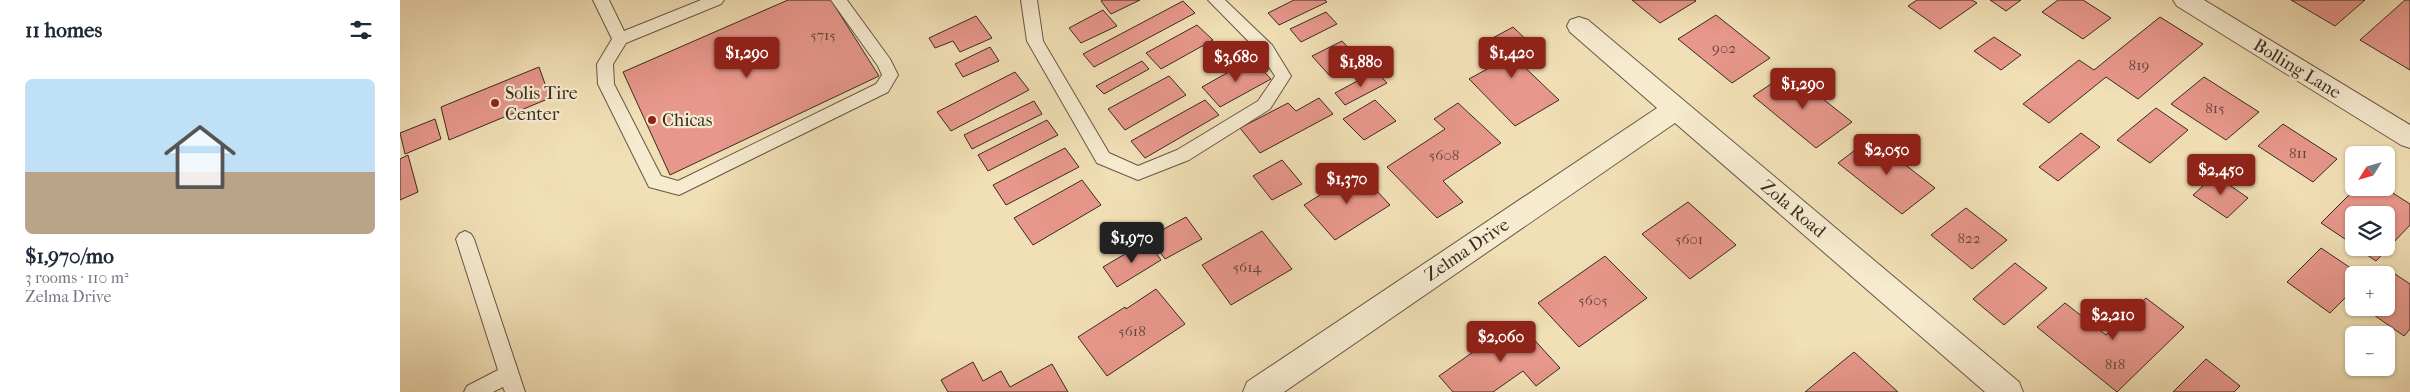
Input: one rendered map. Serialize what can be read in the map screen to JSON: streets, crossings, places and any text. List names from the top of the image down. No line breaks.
{"streets":{"street":["Bolling Lane","Zola Road","Zelma Drive"]},"crossings":[["Zola Road","Zelma Drive"]],"places":["Solis Tire Center","Chicas"],"house_numbers":["5715","902","819","815","811","5608","822","5601","5614","5605","5618","818"],"north":"bottom left","page":{"heading":"11 homes","price":["$1,290","$1,420","$3,680","$1,880","$1,290","$2,050","$2,450","$1,370","$1,970","$2,210","$2,060"],"list":[{"name":"$1,970/mo","note":"3 rooms · 110 m² · Zelma Drive"}],"map_buttons":["+","−"]}}
